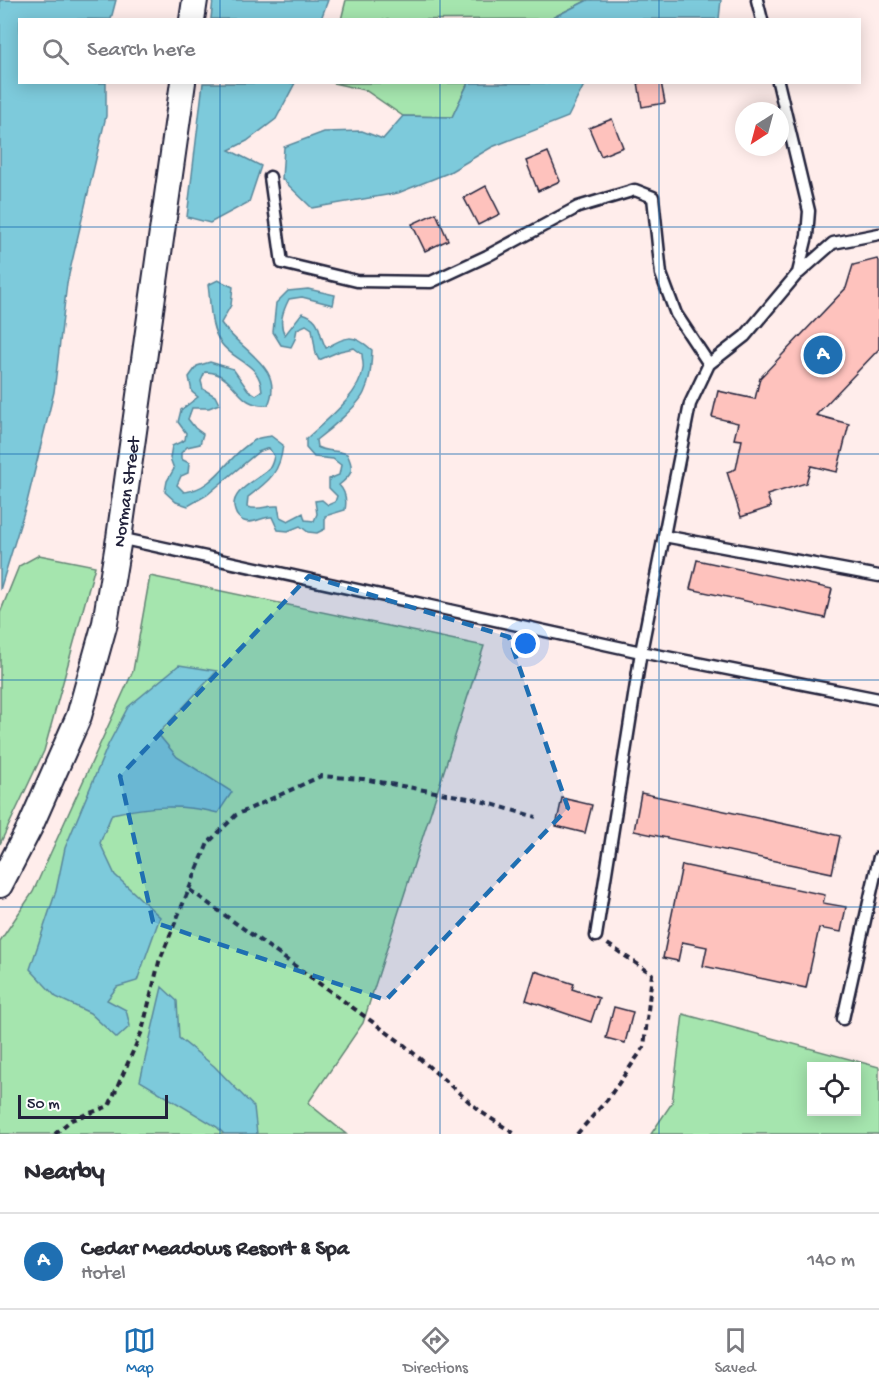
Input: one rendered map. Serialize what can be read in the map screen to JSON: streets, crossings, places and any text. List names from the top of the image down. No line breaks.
{"streets":{"street":["Norman Street"]},"scale_bar":"50 m","north":"bottom left","page":{"search":"Search here","pins":"A","scale":"50 m","heading":"Nearby","list":[{"mark":"A","name":"Cedar Meadows Resort & Spa","note":"Hotel","value":"140 m"}],"nav":["Map","Directions","Saved"]}}
